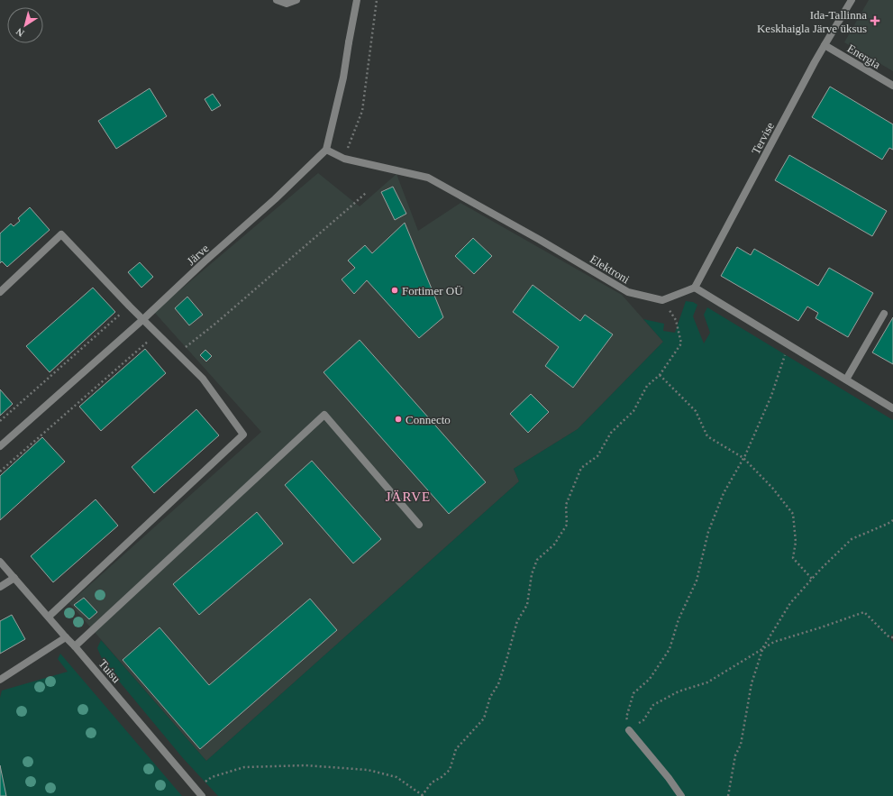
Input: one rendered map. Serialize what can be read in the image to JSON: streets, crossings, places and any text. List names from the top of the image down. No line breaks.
{"streets":{"street":["Energia","Tervise","Järve","Elektroni","Tuisu"]},"crossings":[["Energia","Tervise"],["Järve","Elektroni"]],"districts":["JÄRVE"],"places":{"health":["Ida-Tallinna Keskhaigla Järve üksus"],"other":["Fortimer OÜ","Connecto"]},"north":"bottom left"}
